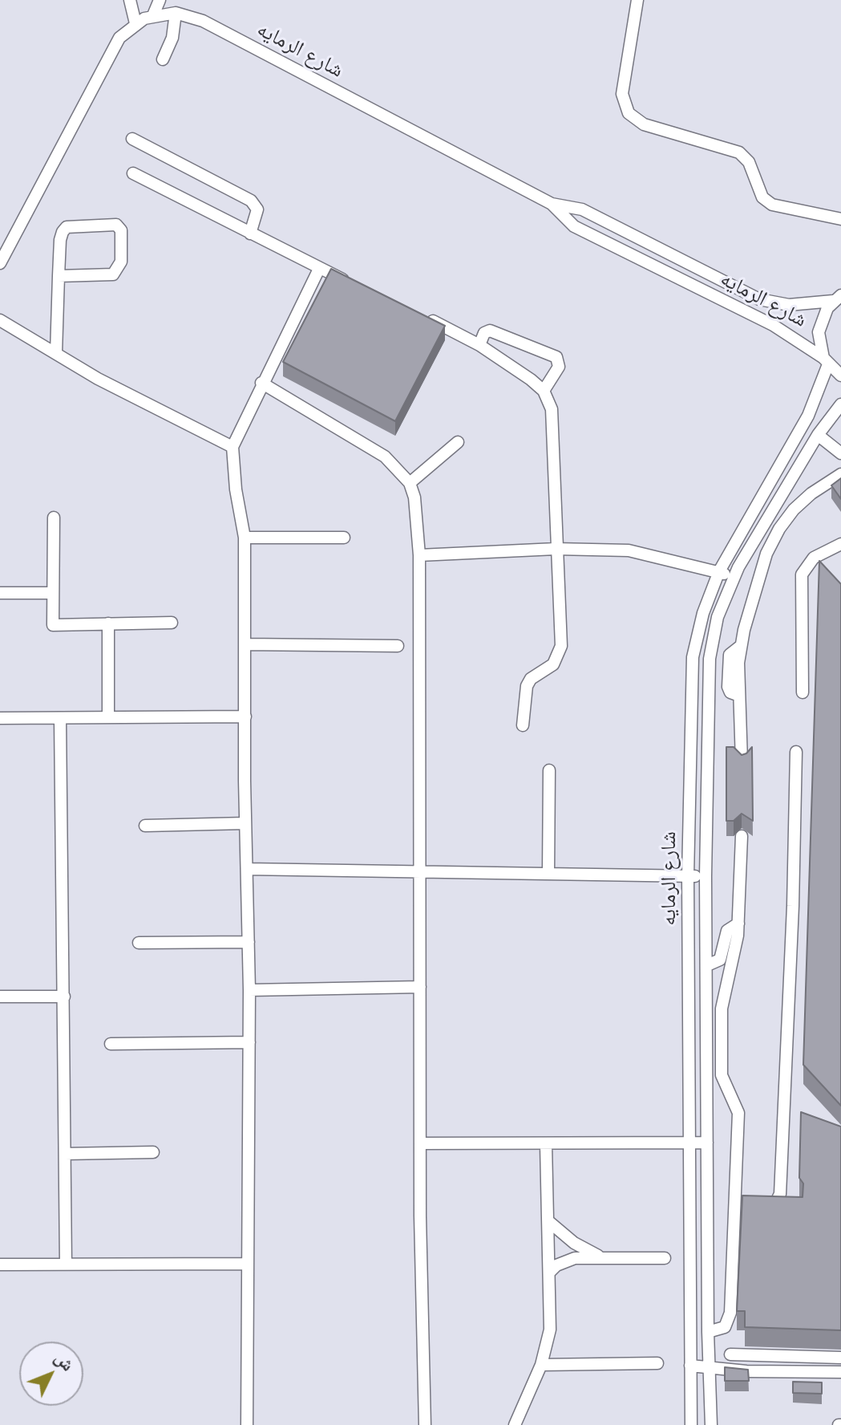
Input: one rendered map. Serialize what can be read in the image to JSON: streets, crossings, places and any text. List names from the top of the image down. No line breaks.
{"streets":{"street":["شارع الرمايه"]},"north":"top right"}
